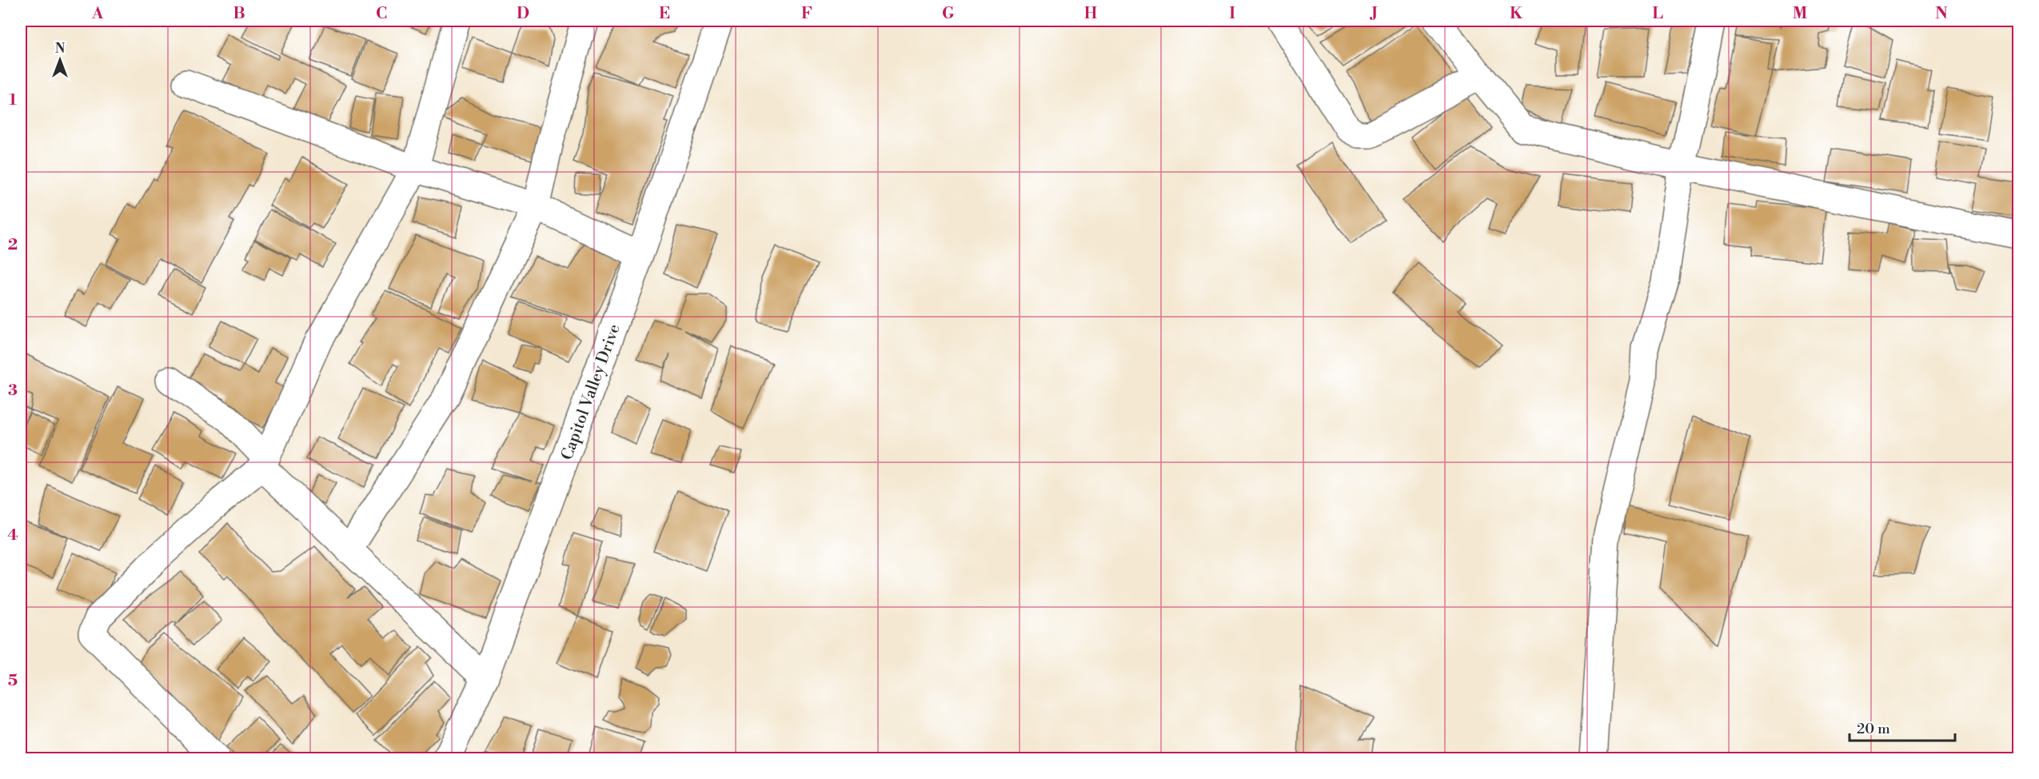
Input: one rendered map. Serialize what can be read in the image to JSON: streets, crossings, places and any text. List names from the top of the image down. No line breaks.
{"streets":{"street":["Capitol Valley Drive"]},"scale_bar":"20 m","north":"top","grid":{"columns":["A","B","C","D","E","F","G","H","I","J","K","L","M","N"],"rows":["1","2","3","4","5"]}}
